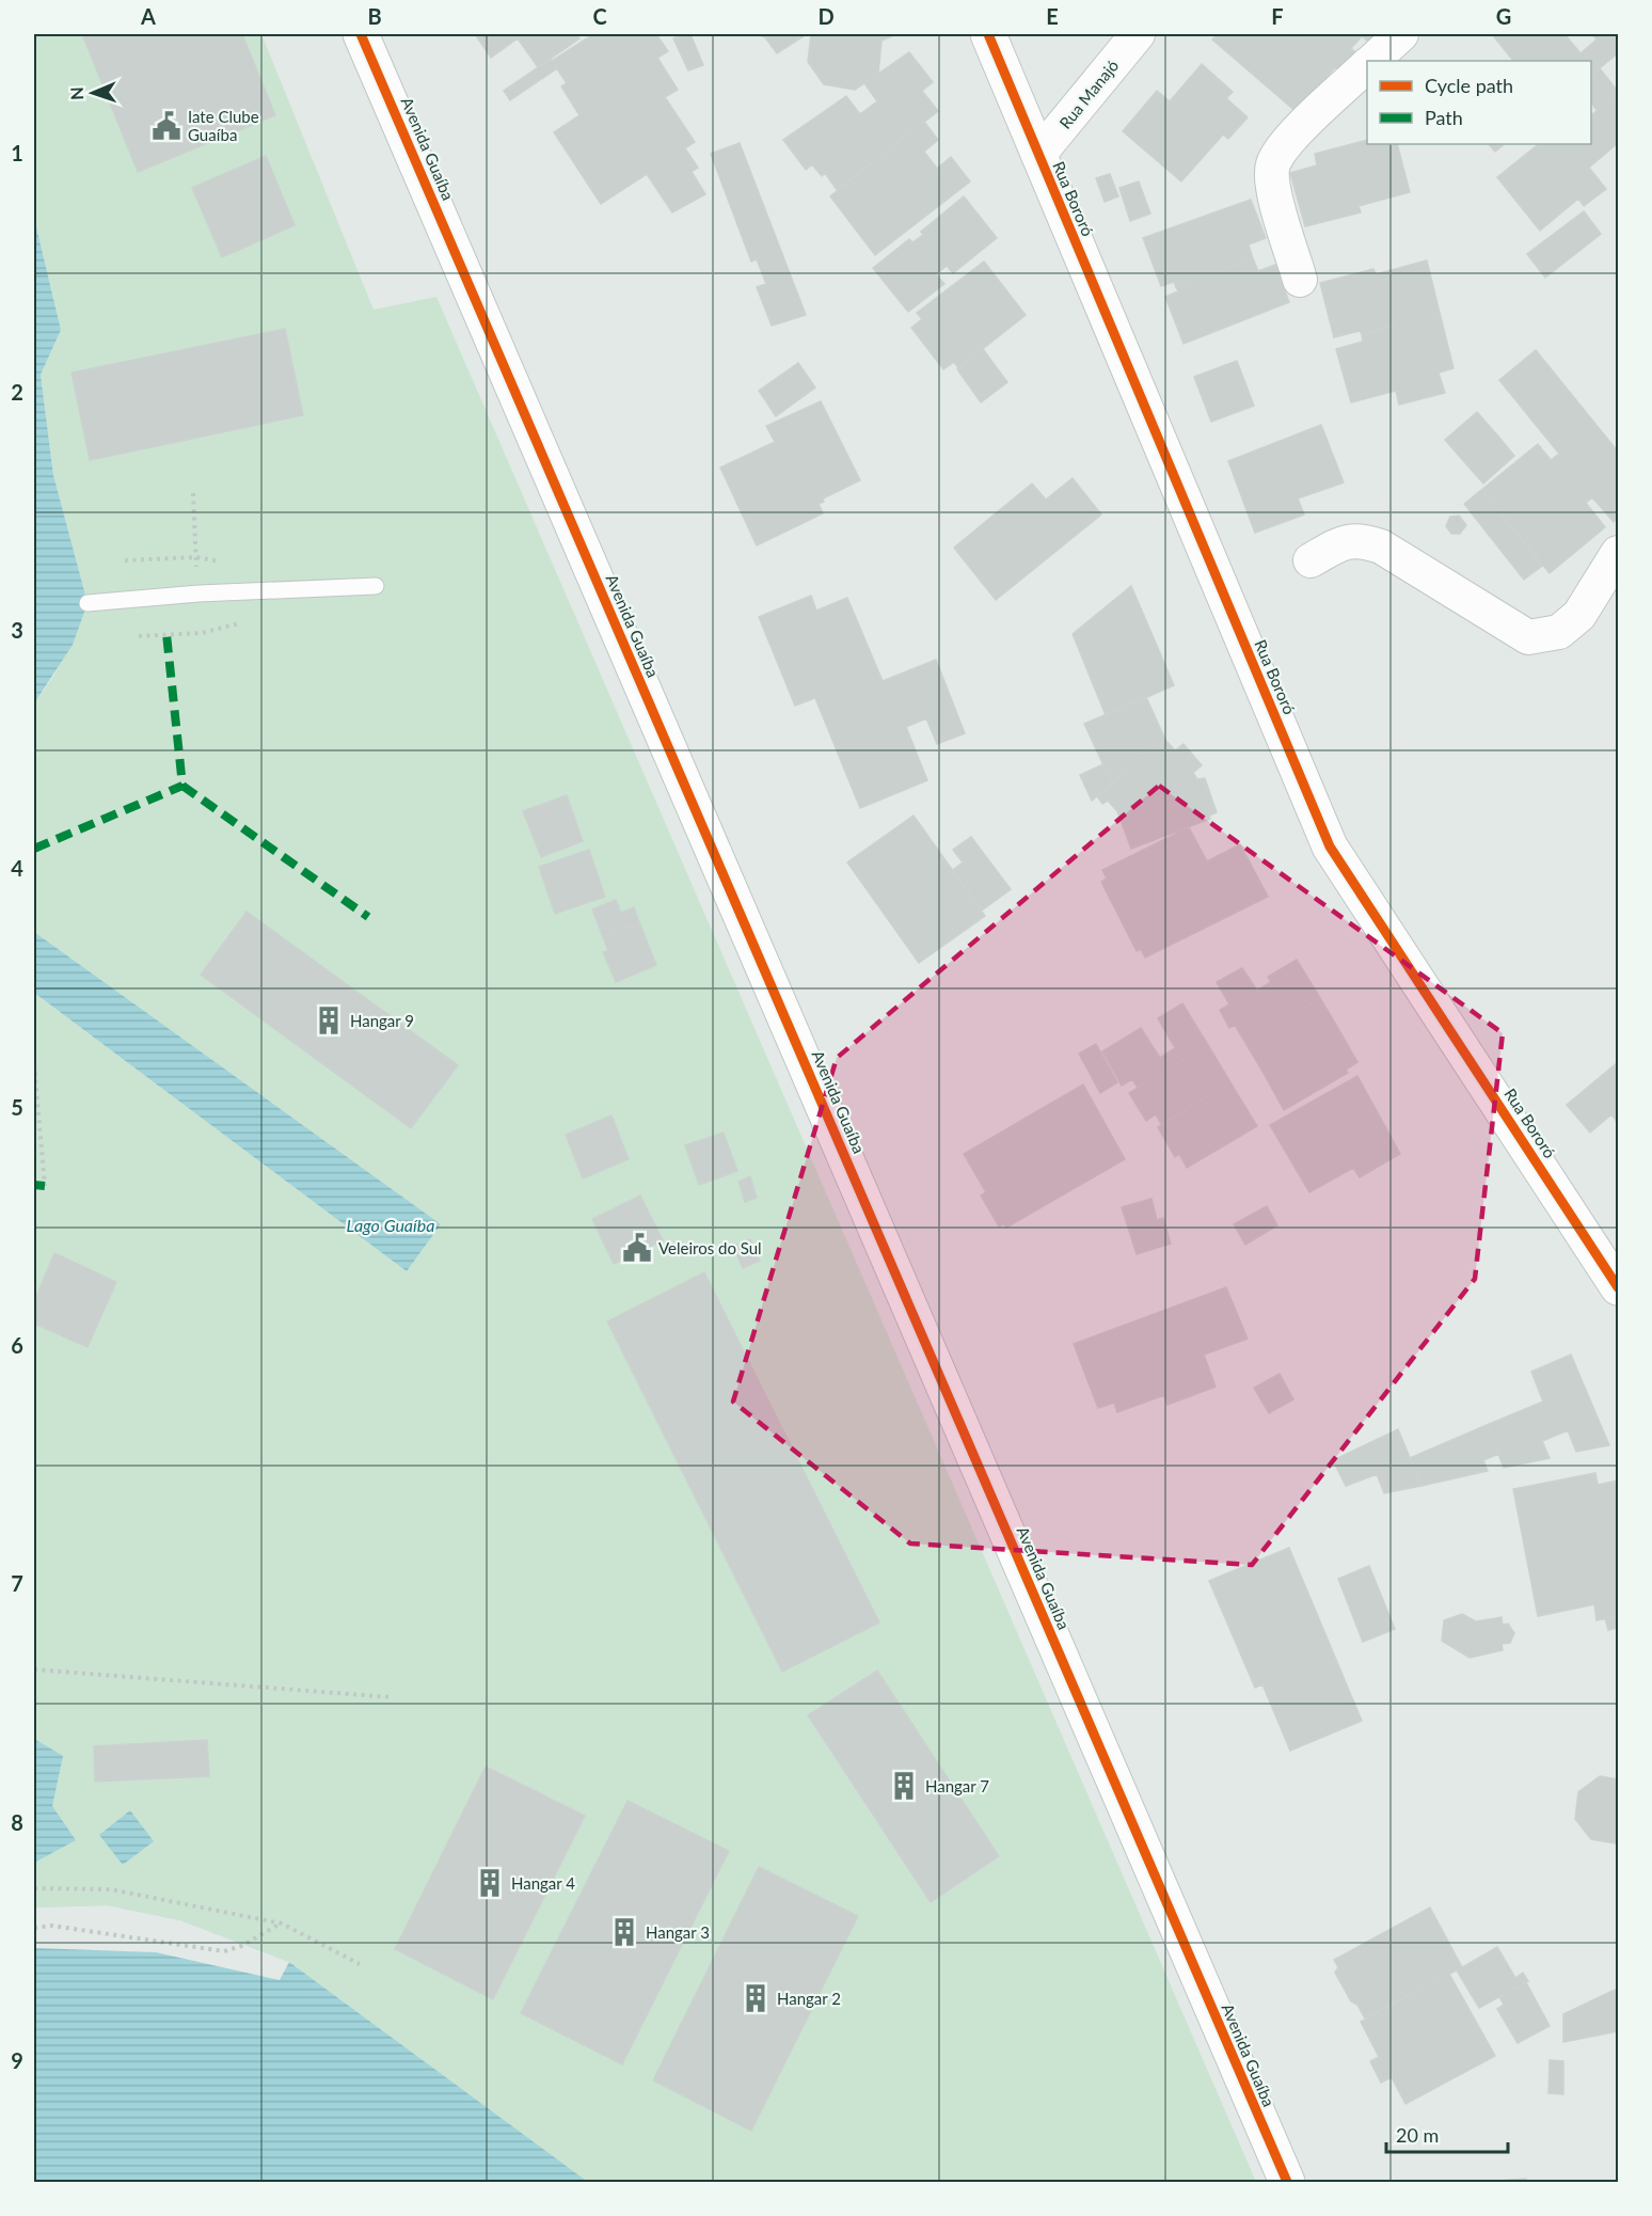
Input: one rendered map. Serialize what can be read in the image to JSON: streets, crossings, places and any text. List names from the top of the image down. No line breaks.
{"streets":{"main road":["Avenida Guaíba","Rua Bororó"],"street":["Rua Manajó"]},"crossings":[["Rua Manajó","Rua Bororó"]],"water":["Lago Guaíba"],"places":{"public building":["Iate Clube Guaíba","Veleiros do Sul"],"building":["Hangar 9","Hangar 7","Hangar 4","Hangar 3","Hangar 2"]},"legend":["Cycle path","Path"],"scale_bar":"20 m","north":"left","grid":{"columns":["A","B","C","D","E","F","G"],"rows":["1","2","3","4","5","6","7","8","9"]}}
